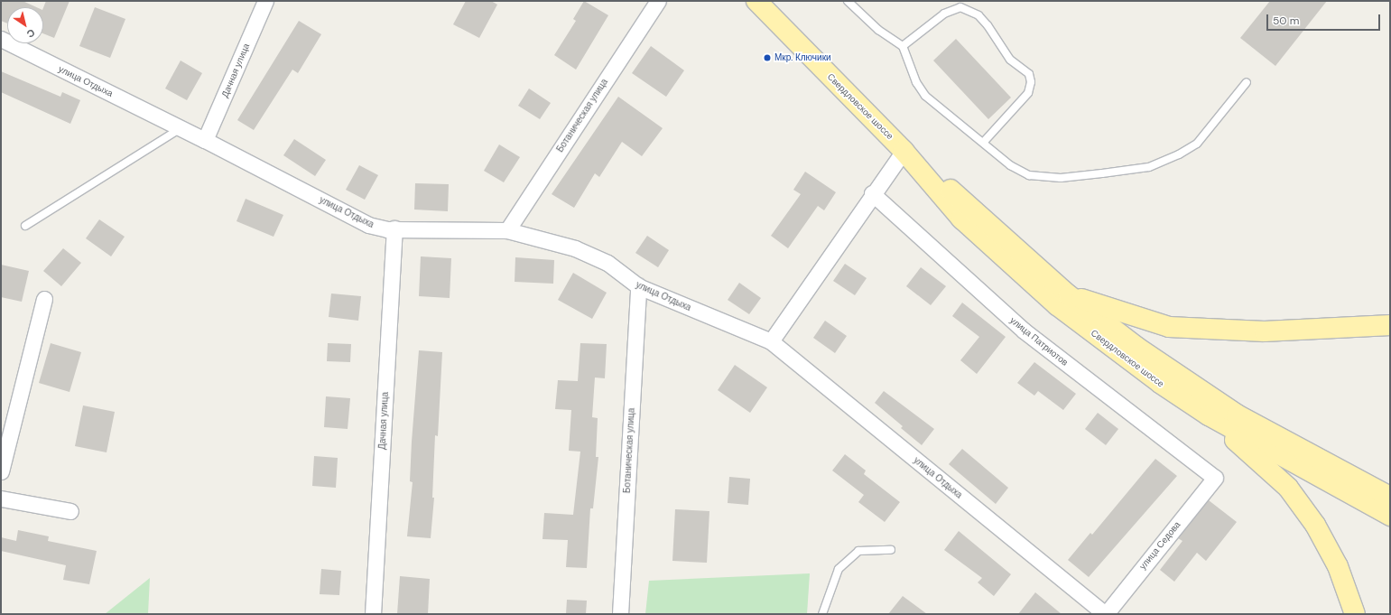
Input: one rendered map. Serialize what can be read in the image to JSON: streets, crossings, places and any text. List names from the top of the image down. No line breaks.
{"streets":{"main road":["Свердловское шоссе"],"street":["Дачная улица","улица Отдыха","Ботаническая улица","улица Патриотов","улица Седова"]},"crossings":[["Дачная улица","улица Отдыха"],["улица Отдыха","Ботаническая улица"],["улица Отдыха","улица Седова"],["улица Патриотов","улица Седова"]],"places":["Мкр. Ключики"],"scale_bar":"50 m","north":"bottom right"}
